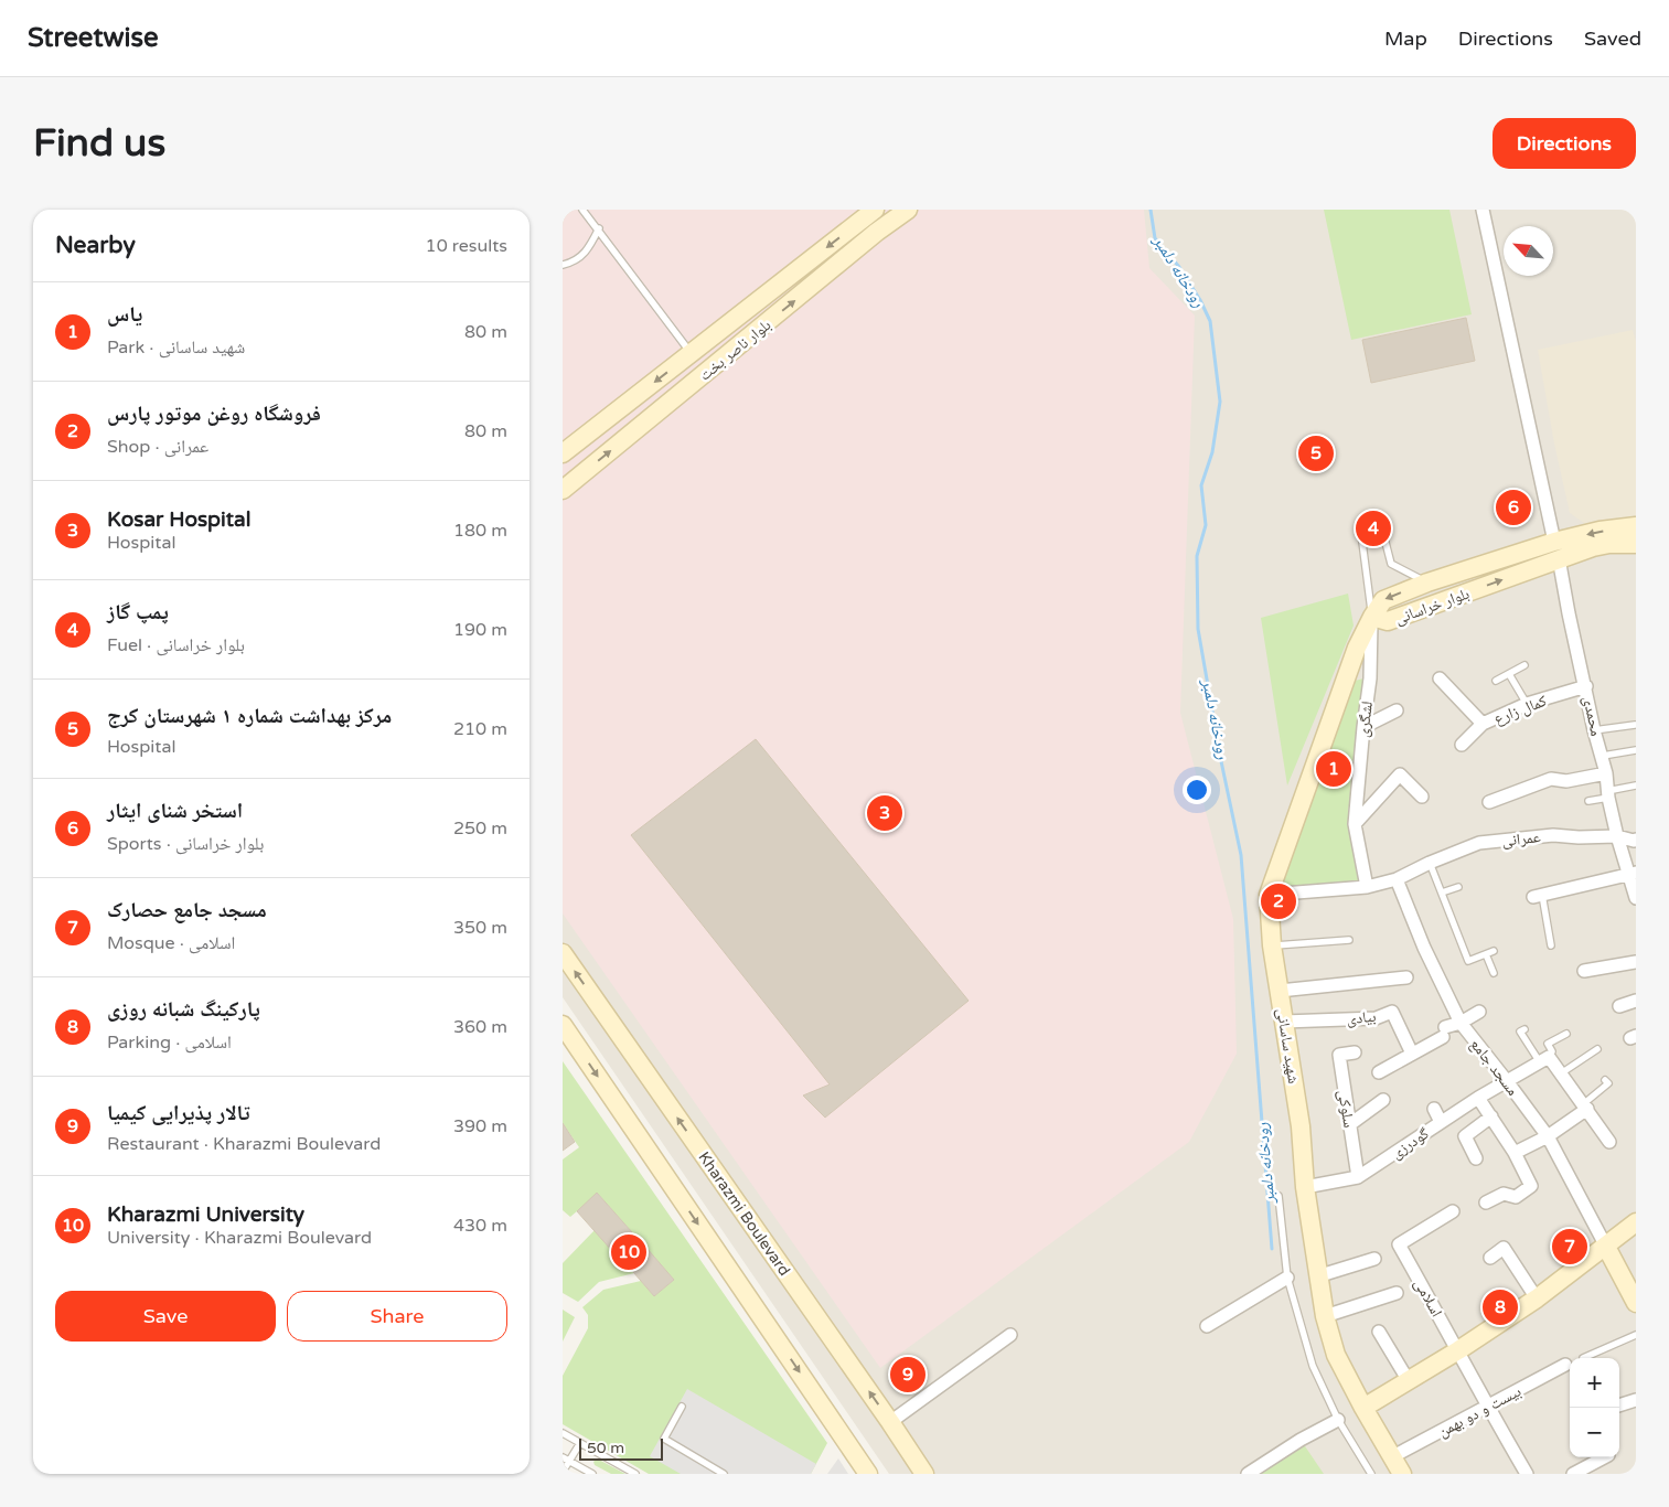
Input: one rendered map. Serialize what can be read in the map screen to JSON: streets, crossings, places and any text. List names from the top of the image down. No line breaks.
{"streets":{"main road":["بلوار ناصر بخت","بلوار خراسانی","شهید ساسانی","Kharazmi Boulevard"],"street":["کمال زارع","محمدی","لشگری","عمرانی","بیادی","مسجد جامع","سلوکی","گودرزی","اسلامی","بیست و دو بهمن"]},"crossings":[["بلوار خراسانی","محمدی"],["بلوار خراسانی","لشگری"],["بلوار خراسانی","شهید ساسانی"],["کمال زارع","محمدی"],["محمدی","عمرانی"],["لشگری","عمرانی"],["لشگری","شهید ساسانی"],["عمرانی","شهید ساسانی"],["عمرانی","مسجد جامع"],["بیادی","شهید ساسانی"],["شهید ساسانی","گودرزی"],["شهید ساسانی","بیست و دو بهمن"],["مسجد جامع","گودرزی"],["سلوکی","گودرزی"],["اسلامی","بیست و دو بهمن"]],"water":["رودخانه دلمبر"],"scale_bar":"50 m","north":"top left","page":{"header":"Streetwise","nav":["Map","Directions","Saved"],"buttons":["Directions",["Save","Share"]],"title":"Find us","heading":["Nearby","10 results"],"list":[{"mark":"1","name":"یاس","note":"Park · شهید ساسانی","value":"80 m"},{"mark":"2","name":"فروشگاه روغن موتور پارس","note":"Shop · عمرانی","value":"80 m"},{"mark":"3","name":"Kosar Hospital","note":"Hospital","value":"180 m"},{"mark":"4","name":"پمپ گاز","note":"Fuel · بلوار خراسانی","value":"190 m"},{"mark":"5","name":"مرکز بهداشت شماره ۱ شهرستان کرج","note":"Hospital","value":"210 m"},{"mark":"6","name":"استخر شنای ایثار","note":"Sports · بلوار خراسانی","value":"250 m"},{"mark":"7","name":"مسجد جامع حصارک","note":"Mosque · اسلامی","value":"350 m"},{"mark":"8","name":"پارکینگ شبانه روزی","note":"Parking · اسلامی","value":"360 m"},{"mark":"9","name":"تالار پذیرایی کیمیا","note":"Restaurant · Kharazmi Boulevard","value":"390 m"},{"mark":"10","name":"Kharazmi University","note":"University · Kharazmi Boulevard","value":"430 m"}],"pins":["5","6","4","1","3","2","7","10","8","9"],"map_buttons":["+","−"],"scale":"50 m"}}
